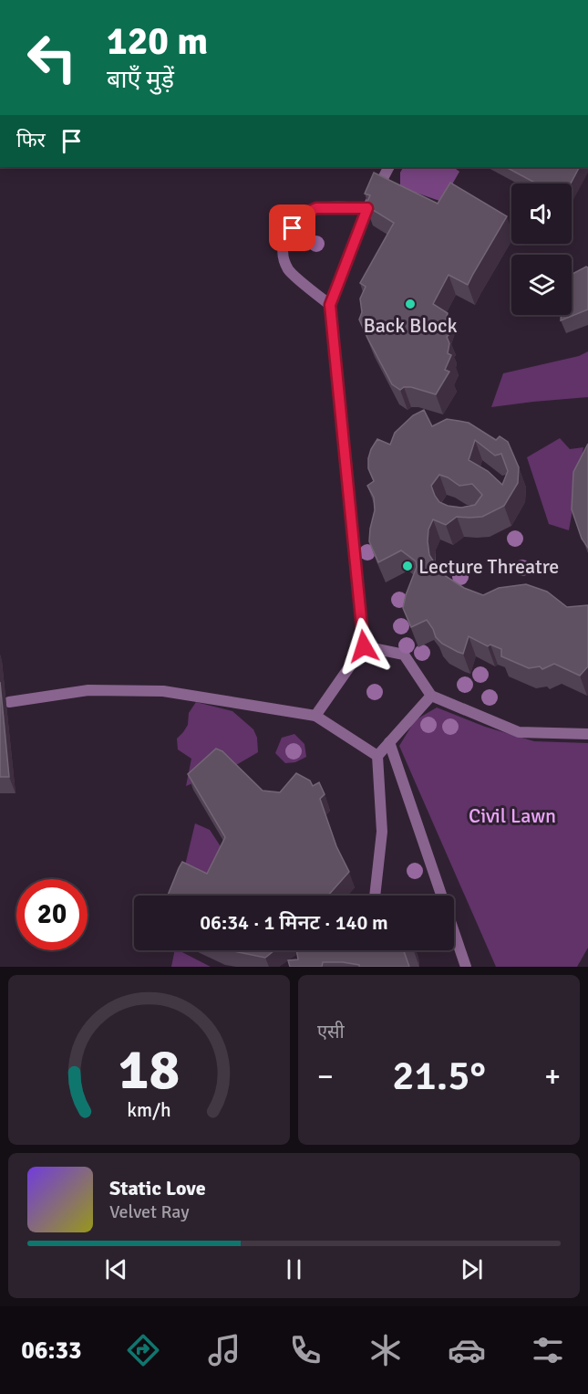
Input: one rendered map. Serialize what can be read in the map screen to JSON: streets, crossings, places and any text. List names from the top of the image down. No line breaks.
{"parks":["Civil Lawn"],"places":["Back Block","Lecture Threatre"],"page":{"turn":["120 m","बाएँ मुड़ें"],"then":"फिर","limit":"20","trip":"06:34 · 1 मिनट · 140 m","tile":"एसी","heat":["−","21.5°","+"],"song":["Static Love","Velvet Ray"],"tabs":"06:33","gauge":["18","km/h"]}}
